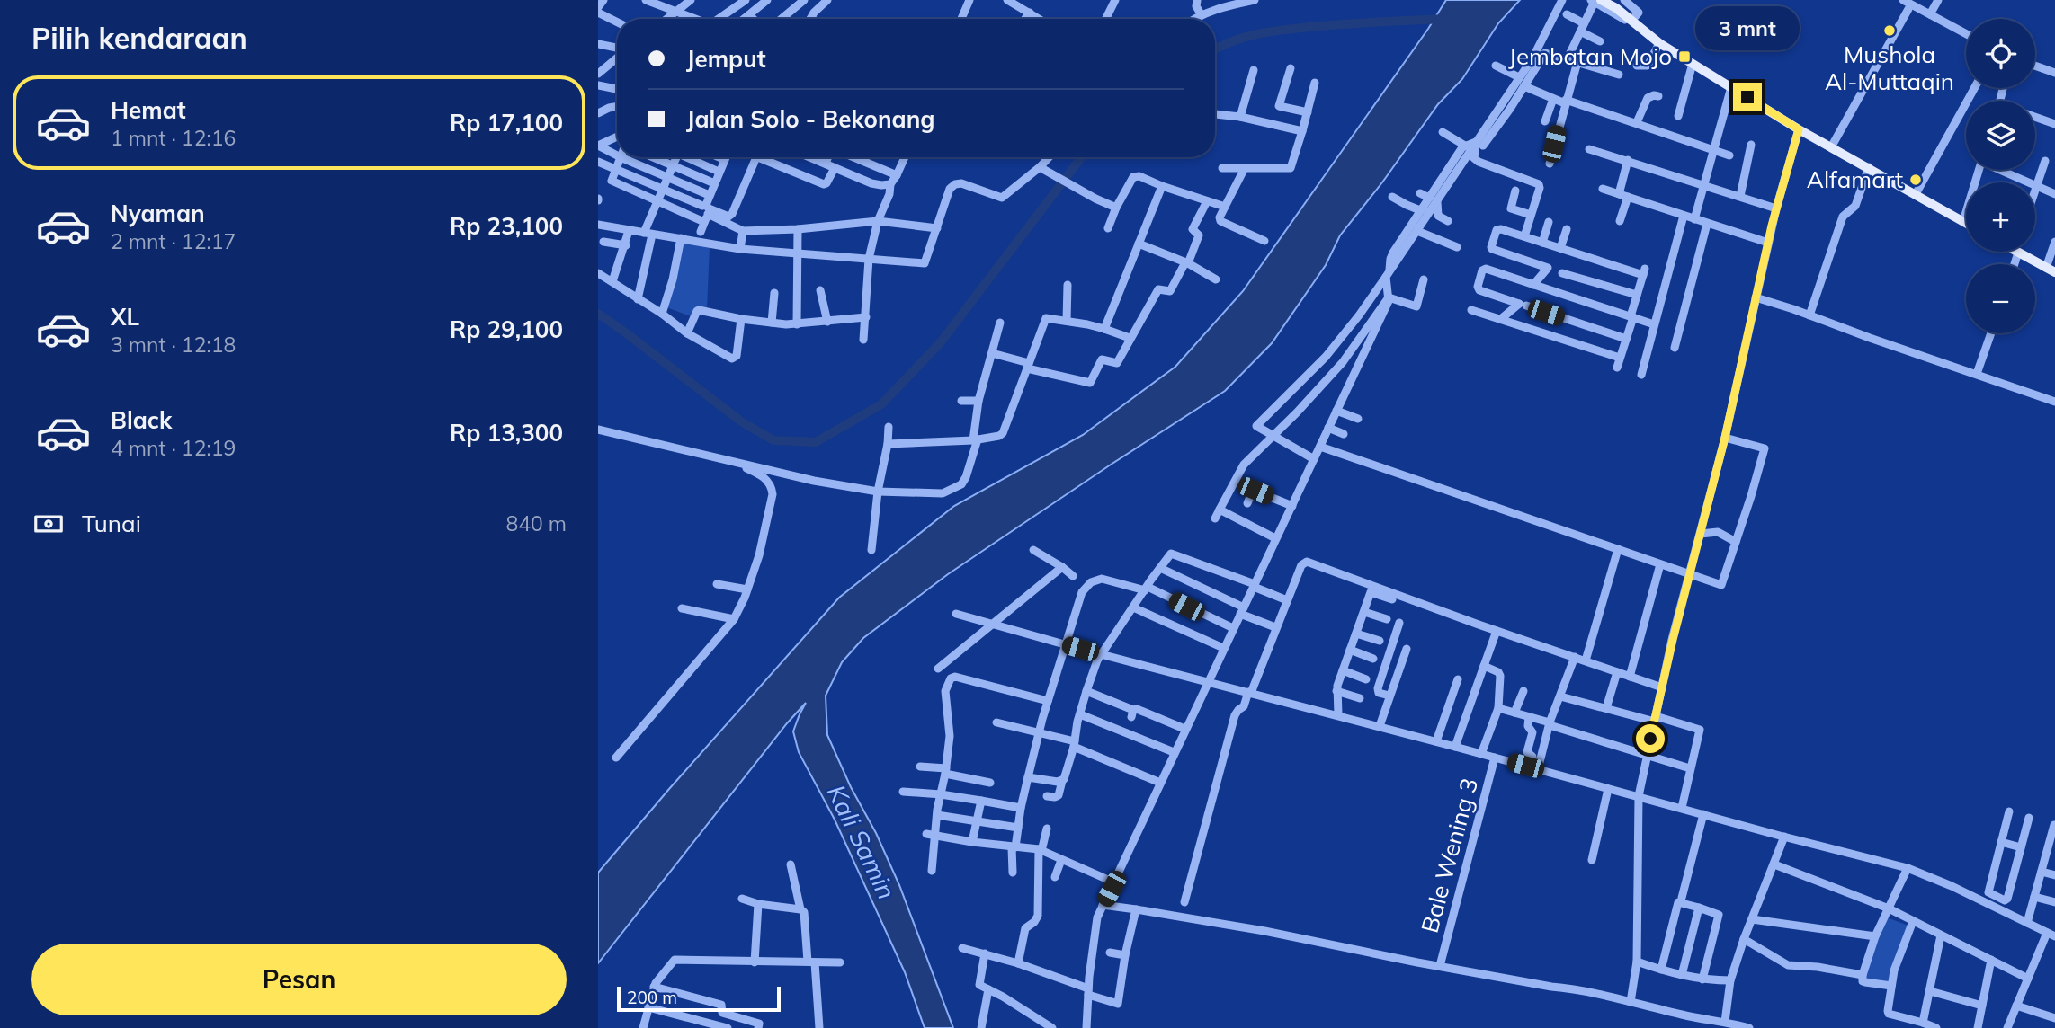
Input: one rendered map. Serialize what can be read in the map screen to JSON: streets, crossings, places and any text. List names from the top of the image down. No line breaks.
{"streets":{"street":["Bale Wening 3"]},"water":["Kali Samin"],"places":{"other":["Mushola Al-Muttaqin","Alfamart"],"transit":["Jembatan Mojo"]},"scale_bar":"200 m","page":{"heading":"Pilih kendaraan","bubble":"3 mnt","map_buttons":["+","−"],"banner":["Jemput","Jalan Solo - Bekonang"],"list":[{"name":"Hemat","note":"1 mnt · 12:16","value":"Rp 17,100"},{"name":"Nyaman","note":"2 mnt · 12:17","value":"Rp 23,100"},{"name":"XL","note":"3 mnt · 12:18","value":"Rp 29,100"},{"name":"Black","note":"4 mnt · 12:19","value":"Rp 13,300"}],"pay":["Tunai","840 m"],"buttons":"Pesan","scale":"200 m"}}
